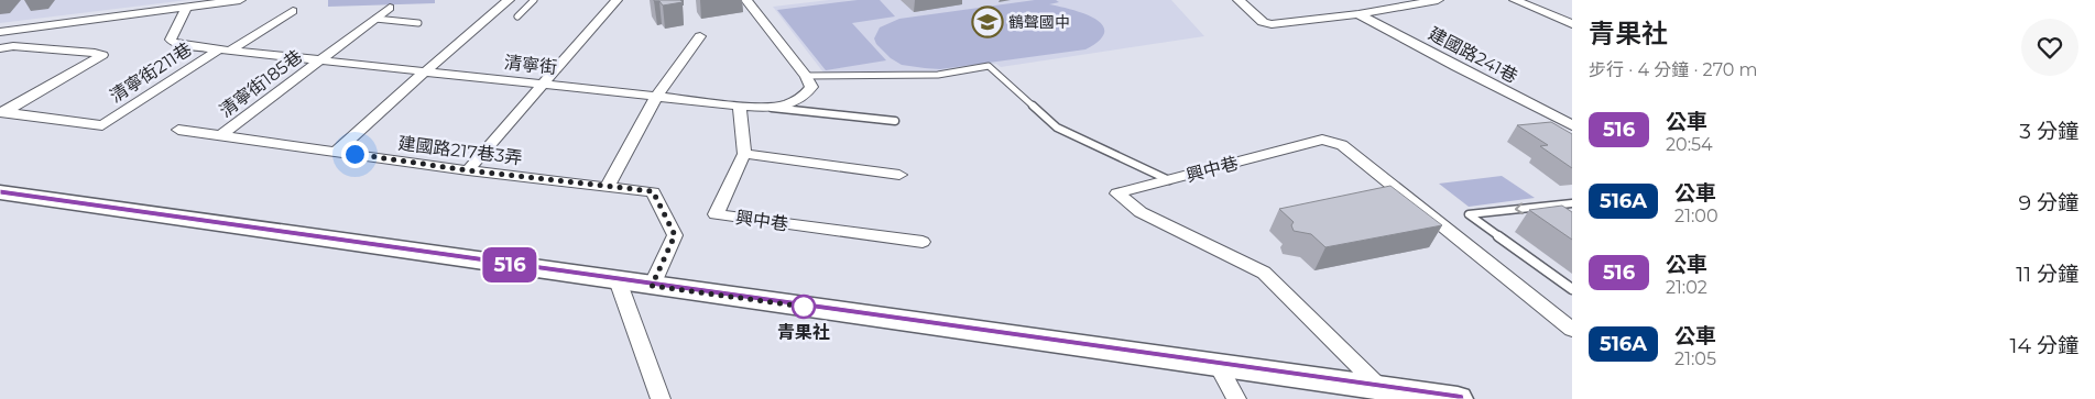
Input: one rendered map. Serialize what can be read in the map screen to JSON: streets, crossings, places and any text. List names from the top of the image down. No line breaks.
{"streets":{"street":["建國路241巷","清寧街","清寧街211巷","清寧街185巷","建國路217巷3弄","興中巷"]},"crossings":[["清寧街","清寧街211巷"],["清寧街","清寧街185巷"],["清寧街185巷","建國路217巷3弄"]],"places":{"school or university":["鶴聲國中"],"other":["青果社"]},"lines":["bus line 516"],"page":{"on_map":"516","heading":["青果社","步行 · 4 分鐘 · 270 m"],"list":[{"mark":"516","name":"公車","note":"20:54","value":"3 分鐘"},{"mark":"516A","name":"公車","note":"21:00","value":"9 分鐘"},{"mark":"516","name":"公車","note":"21:02","value":"11 分鐘"},{"mark":"516A","name":"公車","note":"21:05","value":"14 分鐘"}]}}
